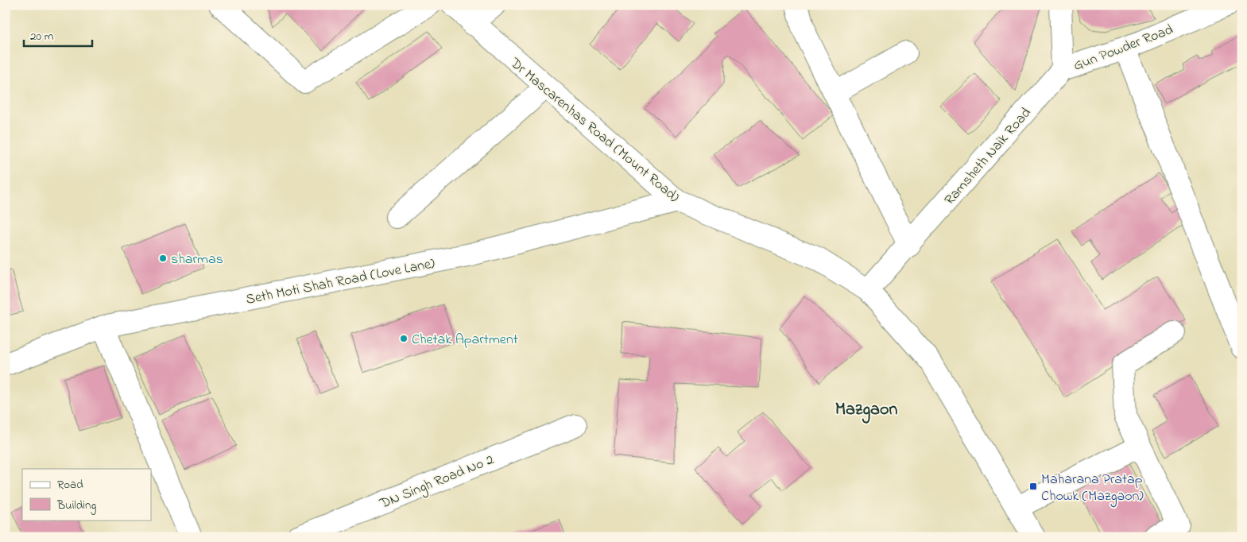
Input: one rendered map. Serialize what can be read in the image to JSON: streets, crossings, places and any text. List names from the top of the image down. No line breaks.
{"streets":{"street":["Gun Powder Road","Dr Mascarenhas Road (Mount Road)","Ramsheth Naik Road","Seth Moti Shah Road (Love Lane)","DN Singh Road No 2"]},"crossings":[["Gun Powder Road","Ramsheth Naik Road"],["Dr Mascarenhas Road (Mount Road)","Ramsheth Naik Road"],["Dr Mascarenhas Road (Mount Road)","Seth Moti Shah Road (Love Lane)"]],"districts":["Mazgaon"],"places":{"other":["sharmas","Chetak Apartment"],"transit":["Maharana Pratap Chowk (Mazgaon)"]},"legend":["Road","Building"],"scale_bar":"20 m"}
